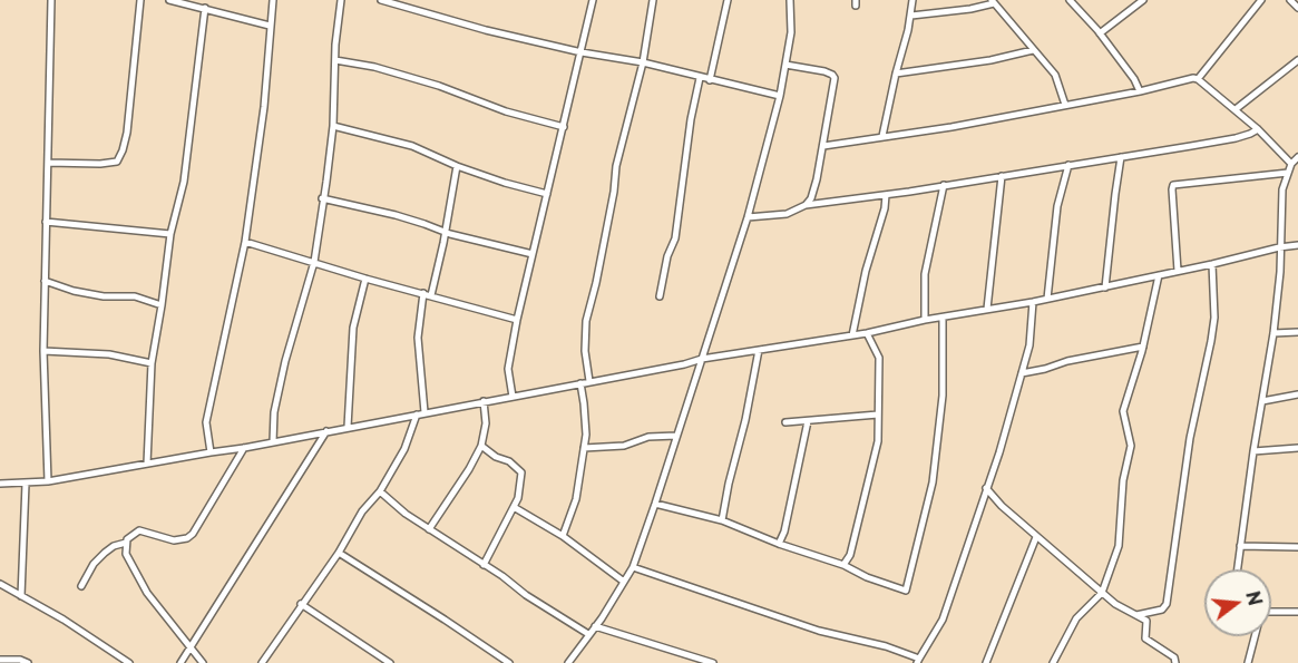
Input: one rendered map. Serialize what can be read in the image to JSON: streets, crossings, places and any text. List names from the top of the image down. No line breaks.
{"north":"right"}
